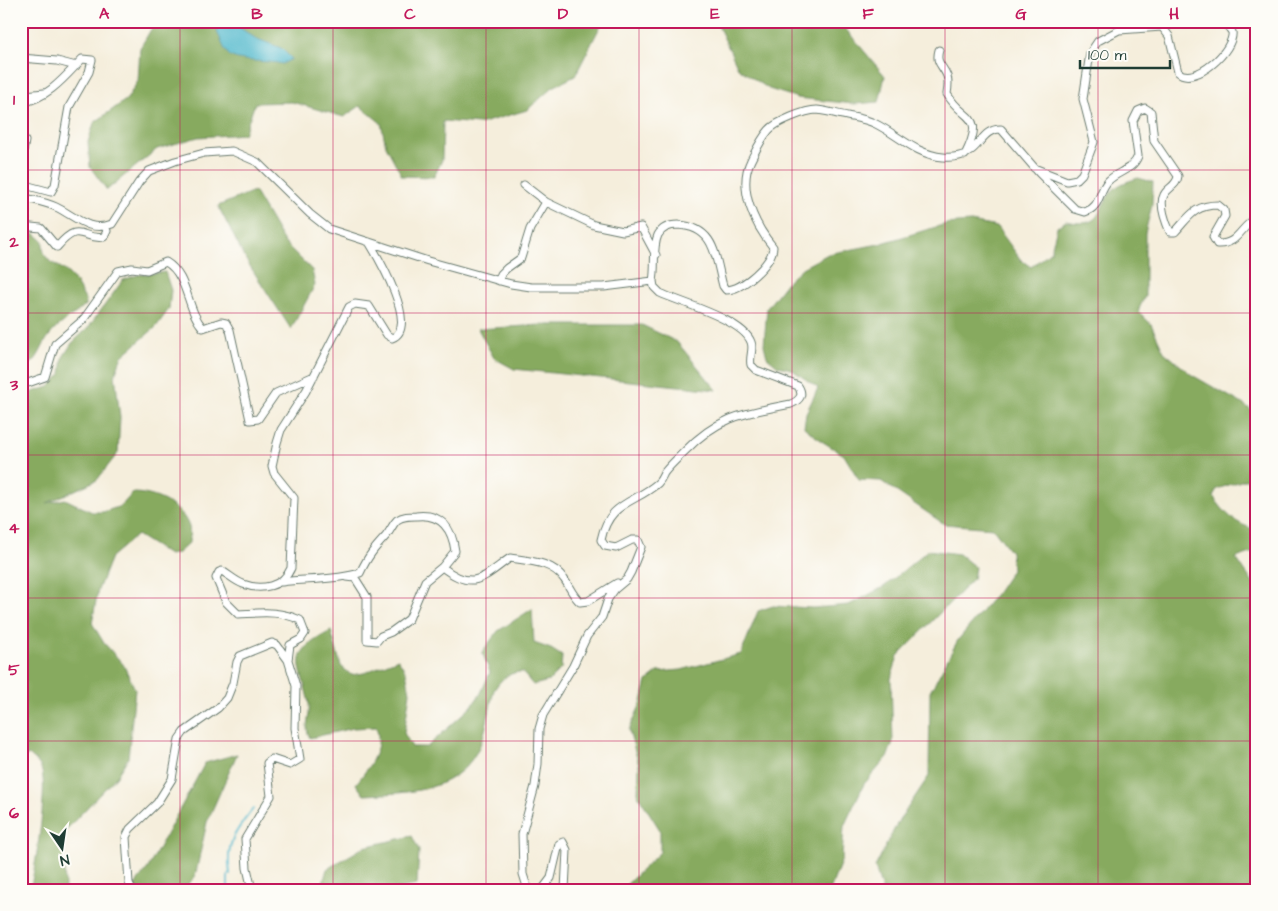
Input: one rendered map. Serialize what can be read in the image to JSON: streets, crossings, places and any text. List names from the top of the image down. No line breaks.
{"scale_bar":"100 m","north":"bottom","grid":{"columns":["A","B","C","D","E","F","G","H"],"rows":["1","2","3","4","5","6"]}}
